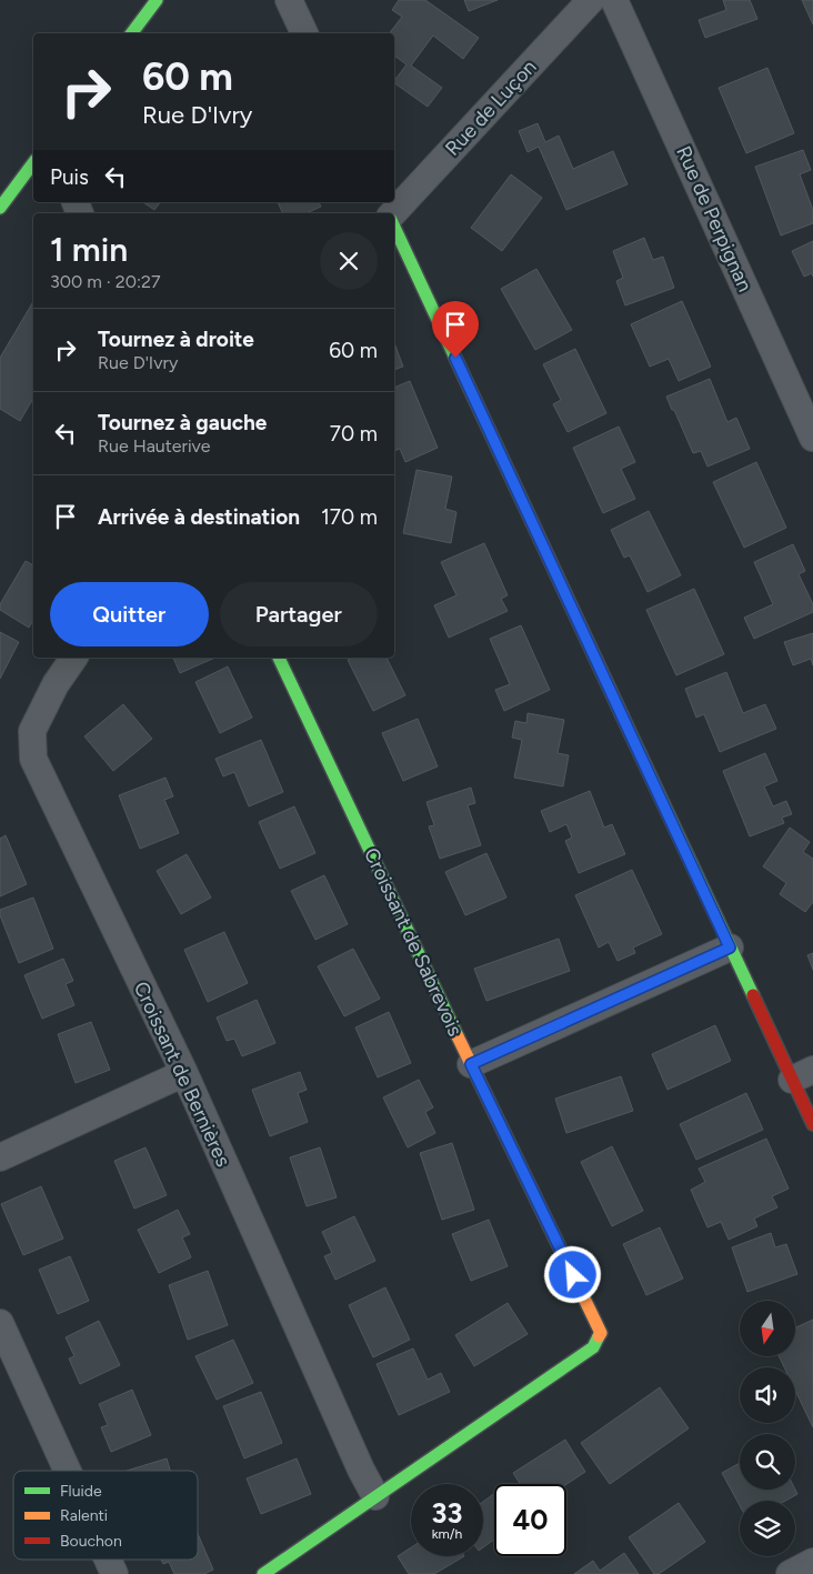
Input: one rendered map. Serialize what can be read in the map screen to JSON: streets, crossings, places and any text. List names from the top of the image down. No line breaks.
{"streets":{"street":["Rue de Luçon","Rue de Perpignan","Croissant de Sabrevois","Croissant de Bernières"]},"crossings":[["Croissant de Sabrevois","Croissant de Bernières"]],"legend":["Fluide","Ralenti","Bouchon"],"north":"bottom","page":{"turn":["60 m","Rue D'Ivry"],"then":"Puis","heading":["1 min","300 m · 20:27"],"list":[{"name":"Tournez à droite","note":"Rue D'Ivry","value":"60 m"},{"name":"Tournez à gauche","note":"Rue Hauterive","value":"70 m"},{"name":"Arrivée à destination","value":"170 m"}],"buttons":["Quitter","Partager"],"speed":"33 km/h","limit":"40"}}
